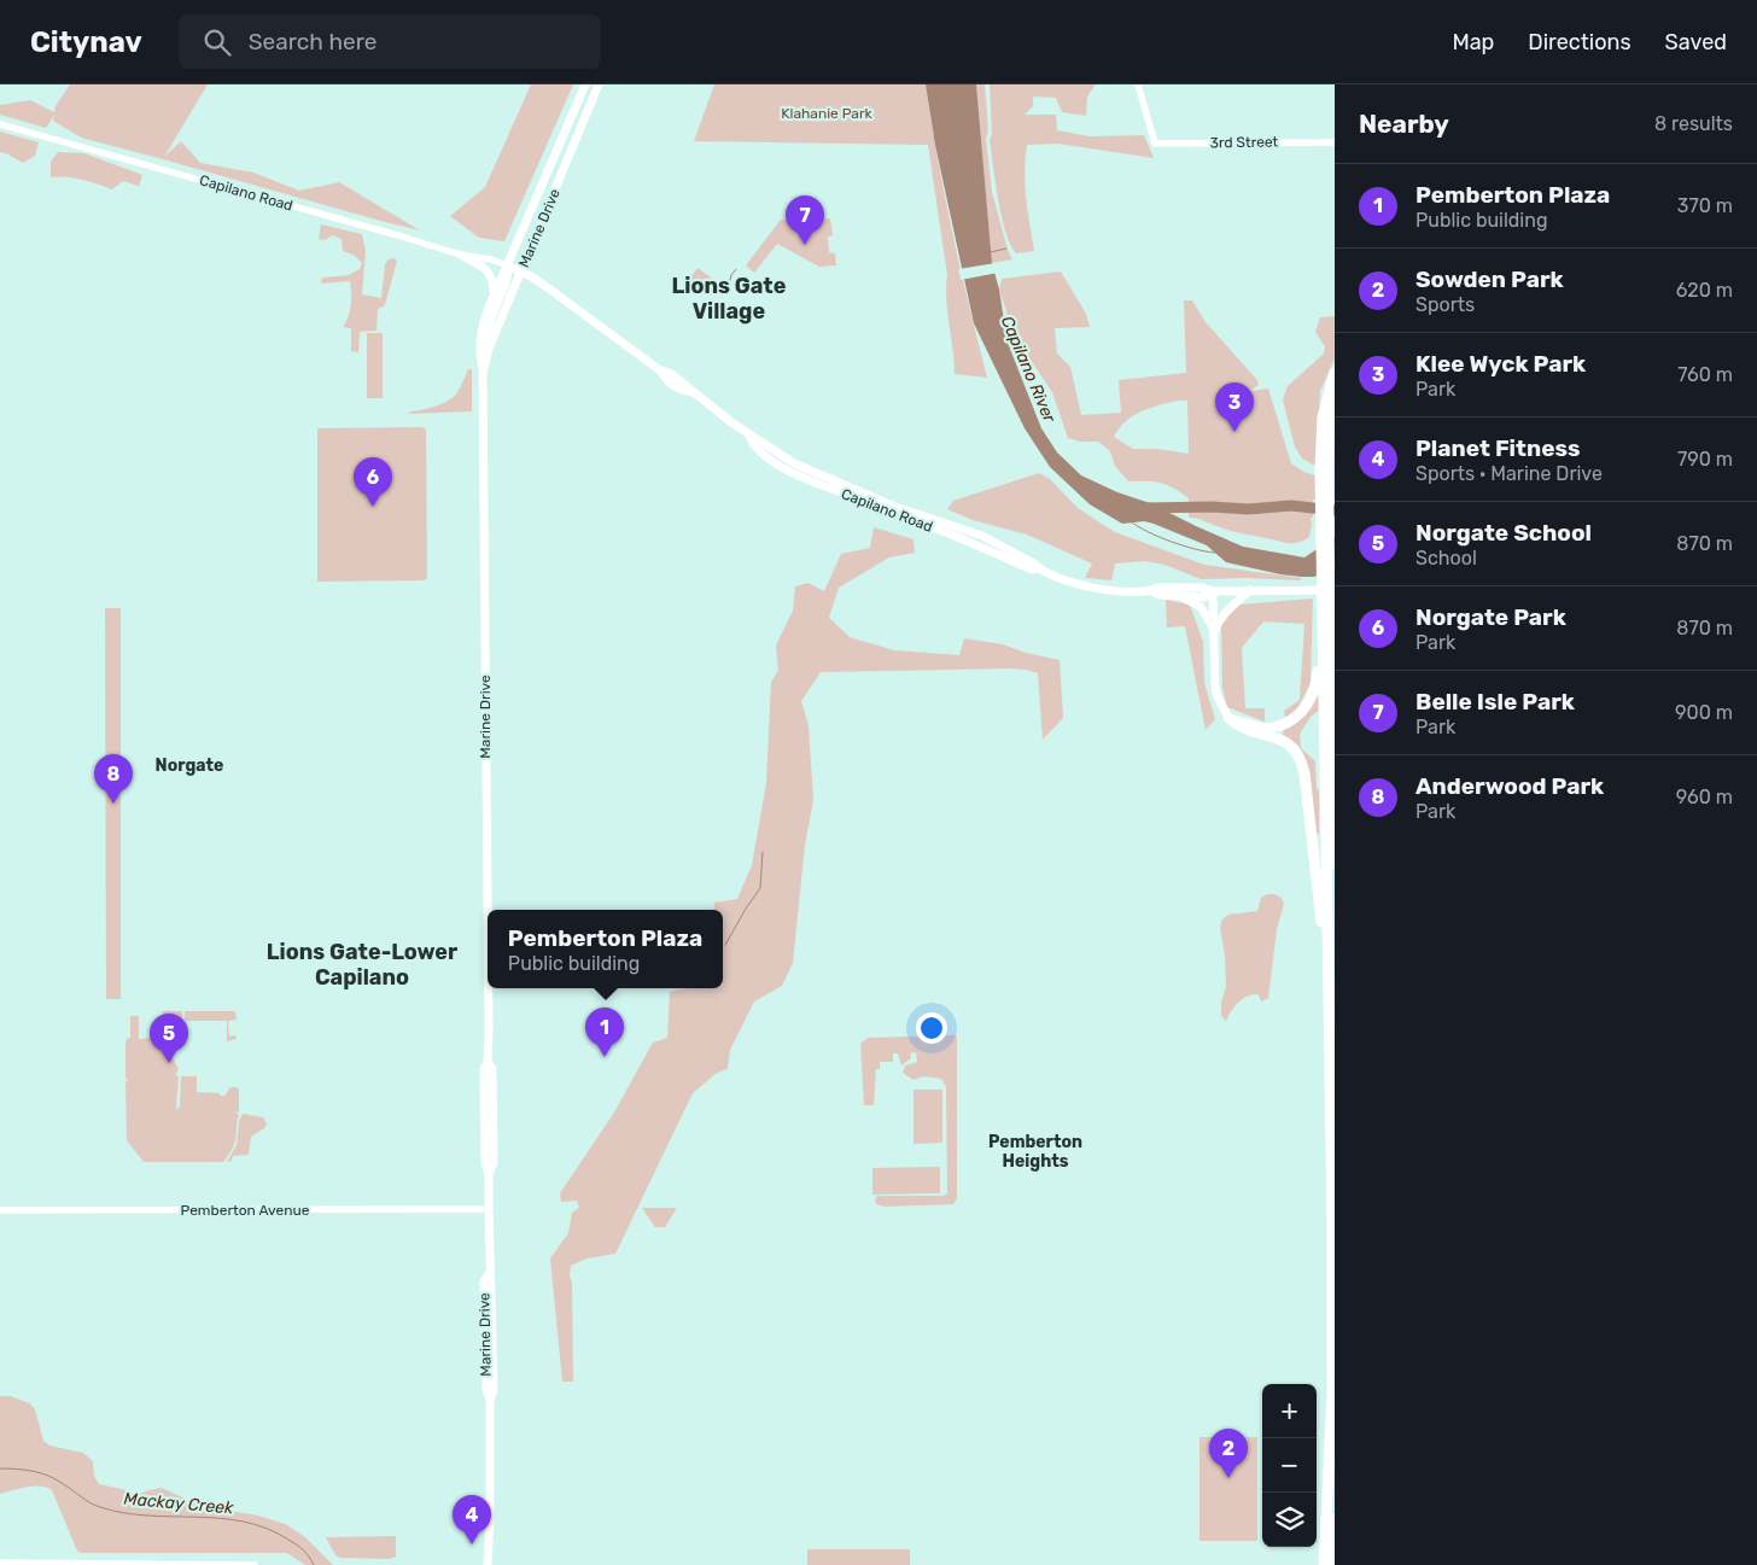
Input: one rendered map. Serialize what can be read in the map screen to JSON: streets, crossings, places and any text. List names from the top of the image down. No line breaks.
{"streets":{"main road":["Capilano Road","Marine Drive"],"street":["3rd Street","Pemberton Avenue"]},"crossings":[["Capilano Road","Marine Drive"],["Marine Drive","Pemberton Avenue"]],"districts":["Lions Gate Village","Norgate","Lions Gate-Lower Capilano","Pemberton Heights"],"water":["Capilano River","Mackay Creek"],"parks":["Klahanie Park"],"page":{"header":"Citynav","search":"Search here","nav":["Map","Directions","Saved"],"heading":["Nearby","8 results"],"list":[{"mark":"1","name":"Pemberton Plaza","note":"Public building","value":"370 m"},{"mark":"2","name":"Sowden Park","note":"Sports","value":"620 m"},{"mark":"3","name":"Klee Wyck Park","note":"Park","value":"760 m"},{"mark":"4","name":"Planet Fitness","note":"Sports · Marine Drive","value":"790 m"},{"mark":"5","name":"Norgate School","note":"School","value":"870 m"},{"mark":"6","name":"Norgate Park","note":"Park","value":"870 m"},{"mark":"7","name":"Belle Isle Park","note":"Park","value":"900 m"},{"mark":"8","name":"Anderwood Park","note":"Park","value":"960 m"}],"pins":["7","3","6","8","1","5","2","4"],"popup":["Pemberton Plaza","Public building"],"map_buttons":["+","−"]}}
